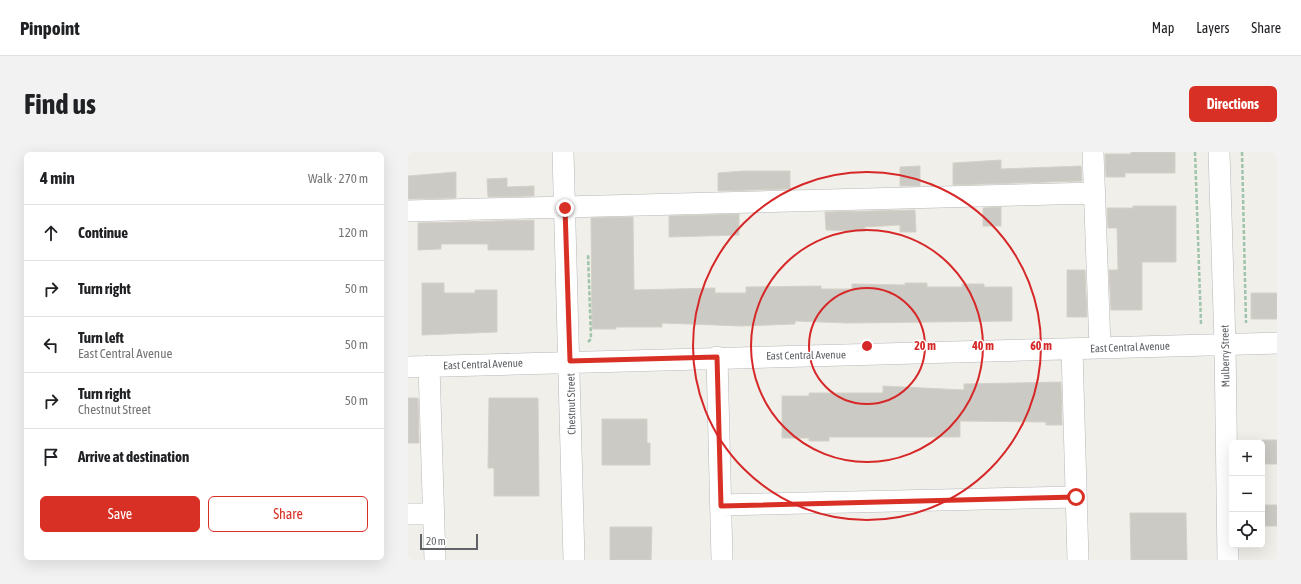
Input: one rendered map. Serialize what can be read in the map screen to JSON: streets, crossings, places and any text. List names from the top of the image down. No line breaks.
{"streets":{"street":["East Central Avenue","Mulberry Street","Chestnut Street"]},"crossings":[["East Central Avenue","Mulberry Street"],["East Central Avenue","Chestnut Street"]],"scale_bar":"20 m","page":{"header":"Pinpoint","nav":["Map","Layers","Share"],"buttons":["Directions",["Save","Share"]],"title":"Find us","heading":["4 min","Walk · 270 m"],"list":[["Continue","120 m"],["Turn right","50 m"],["Turn left","East Central Avenue","50 m"],["Turn right","Chestnut Street","50 m"],"Arrive at destination"],"map_buttons":["+","−"],"scale":"20 m"},"rings":["20 m","40 m","60 m"]}
